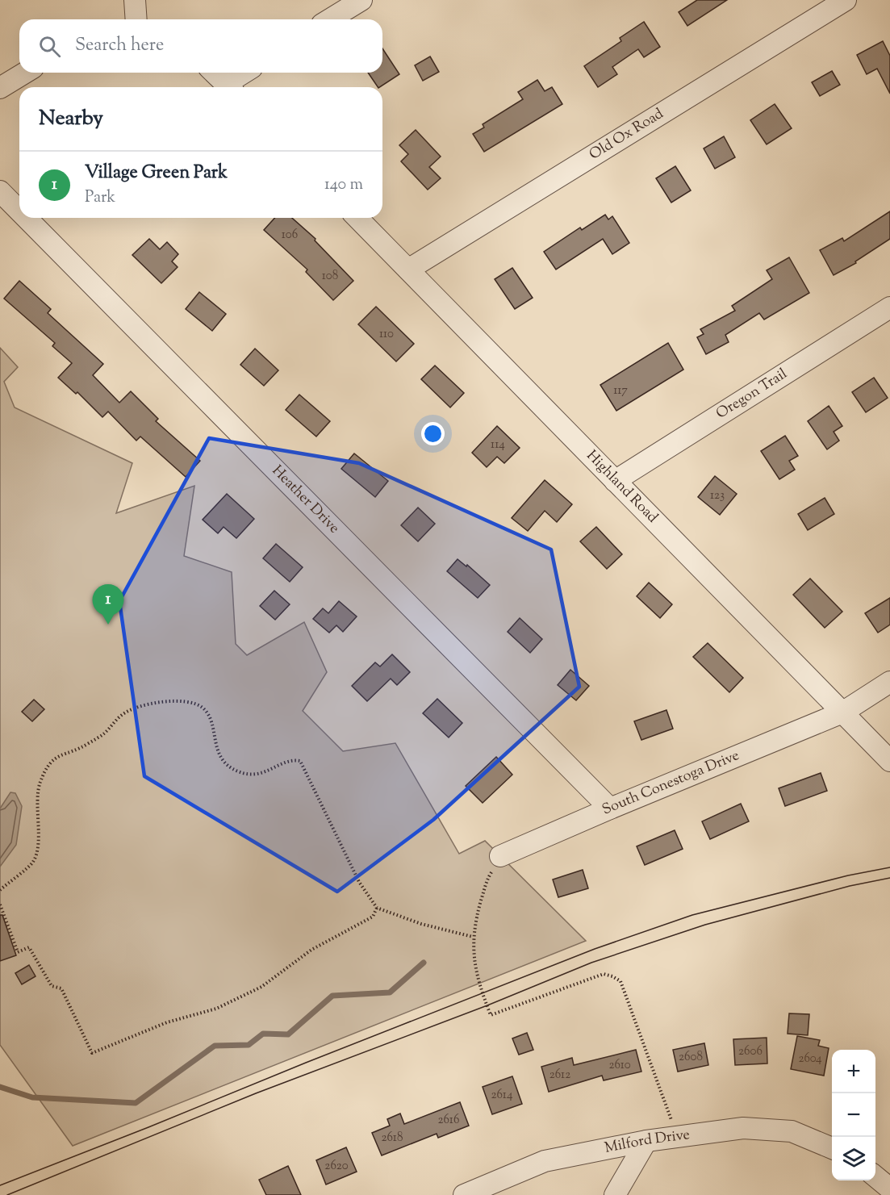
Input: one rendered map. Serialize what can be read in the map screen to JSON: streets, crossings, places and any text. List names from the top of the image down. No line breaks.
{"streets":{"street":["Old Ox Road","Oregon Trail","Highland Road","Heather Drive","South Conestoga Drive","Milford Drive"]},"crossings":[["Old Ox Road","Highland Road"],["Oregon Trail","Highland Road"],["Highland Road","South Conestoga Drive"],["Heather Drive","South Conestoga Drive"]],"house_numbers":["106","108","110","117","114","123","2606","2608","2604","2610","2612","2614","2616","2618","2620"],"page":{"search":"Search here","heading":"Nearby","list":[{"mark":"1","name":"Village Green Park","note":"Park","value":"140 m"}],"pins":"1","map_buttons":["+","−"]}}
